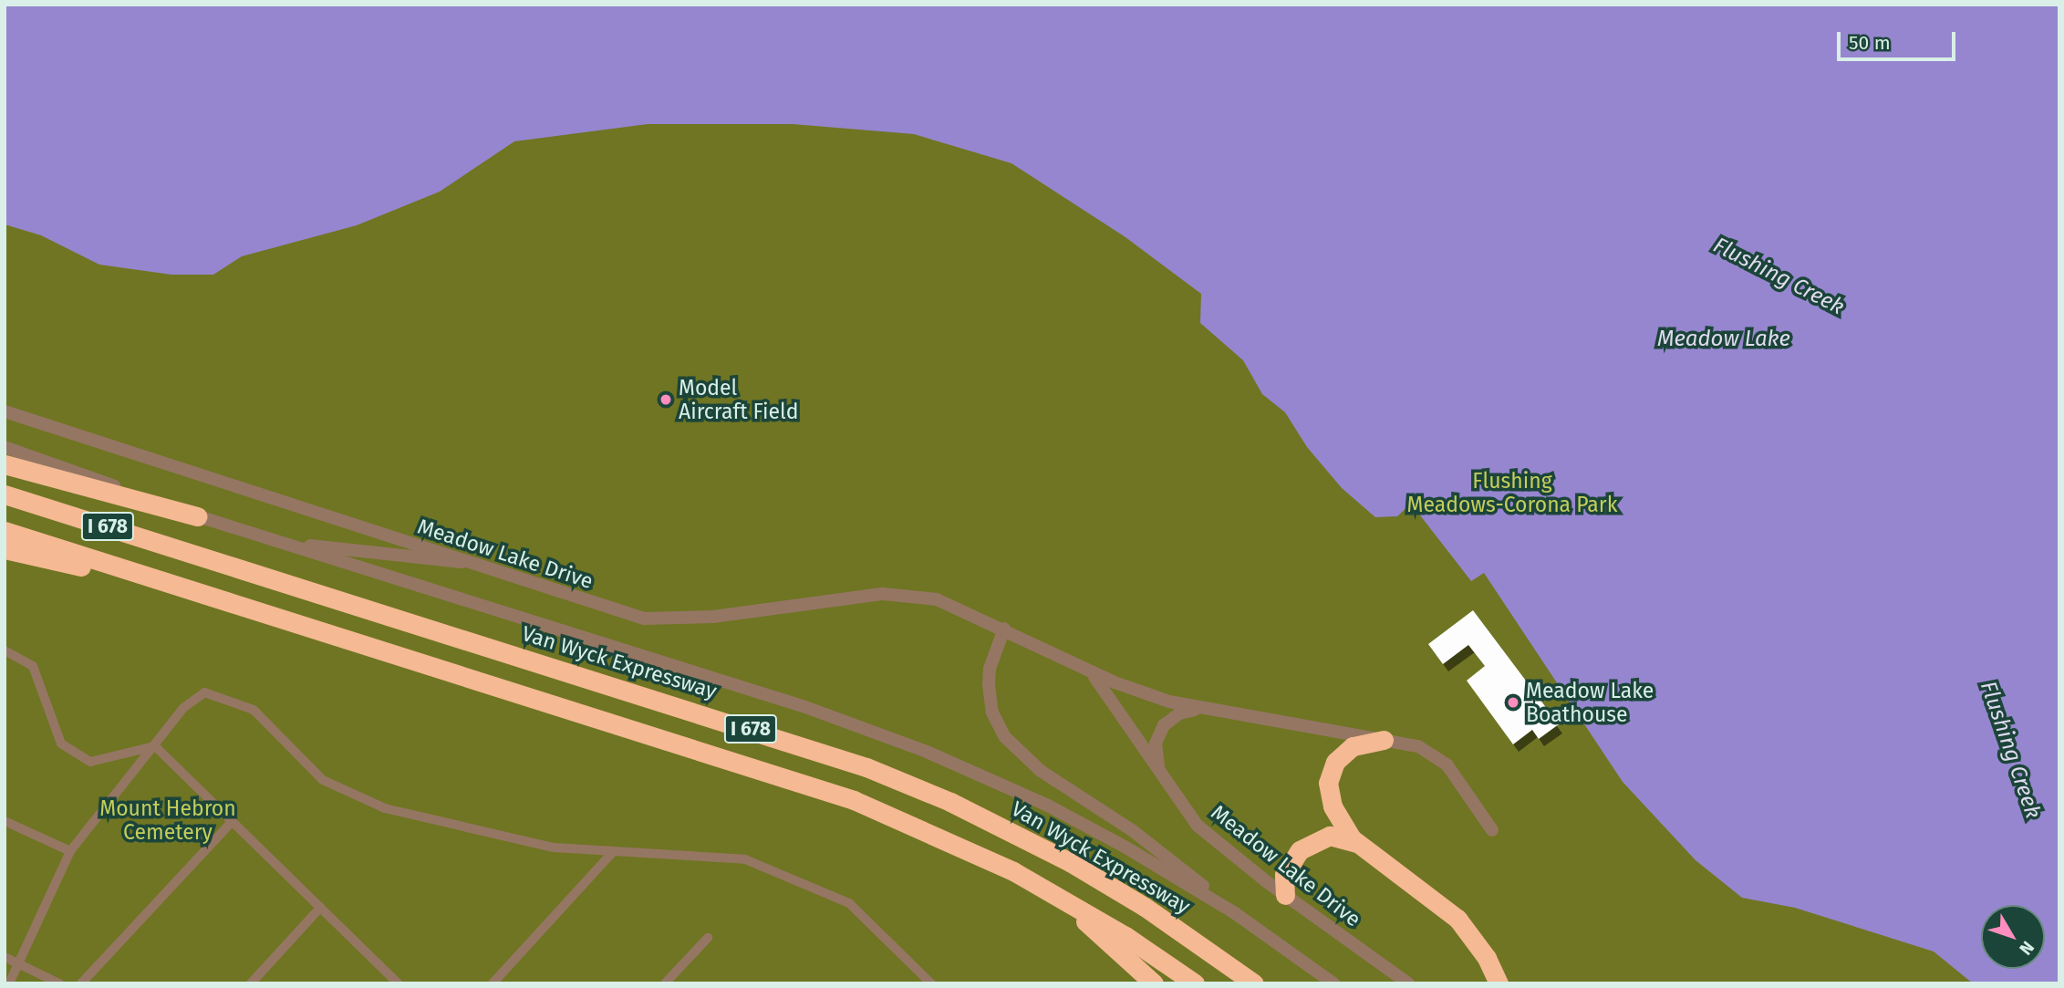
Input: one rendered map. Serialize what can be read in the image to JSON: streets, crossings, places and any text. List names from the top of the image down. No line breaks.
{"streets":{"highway":["I 678","Van Wyck Expressway"],"street":["Meadow Lake Drive"]},"water":["Flushing Creek","Meadow Lake"],"parks":["Flushing Meadows-Corona Park","Mount Hebron Cemetery"],"places":["Model Aircraft Field","Meadow Lake Boathouse"],"scale_bar":"50 m","north":"bottom right"}
